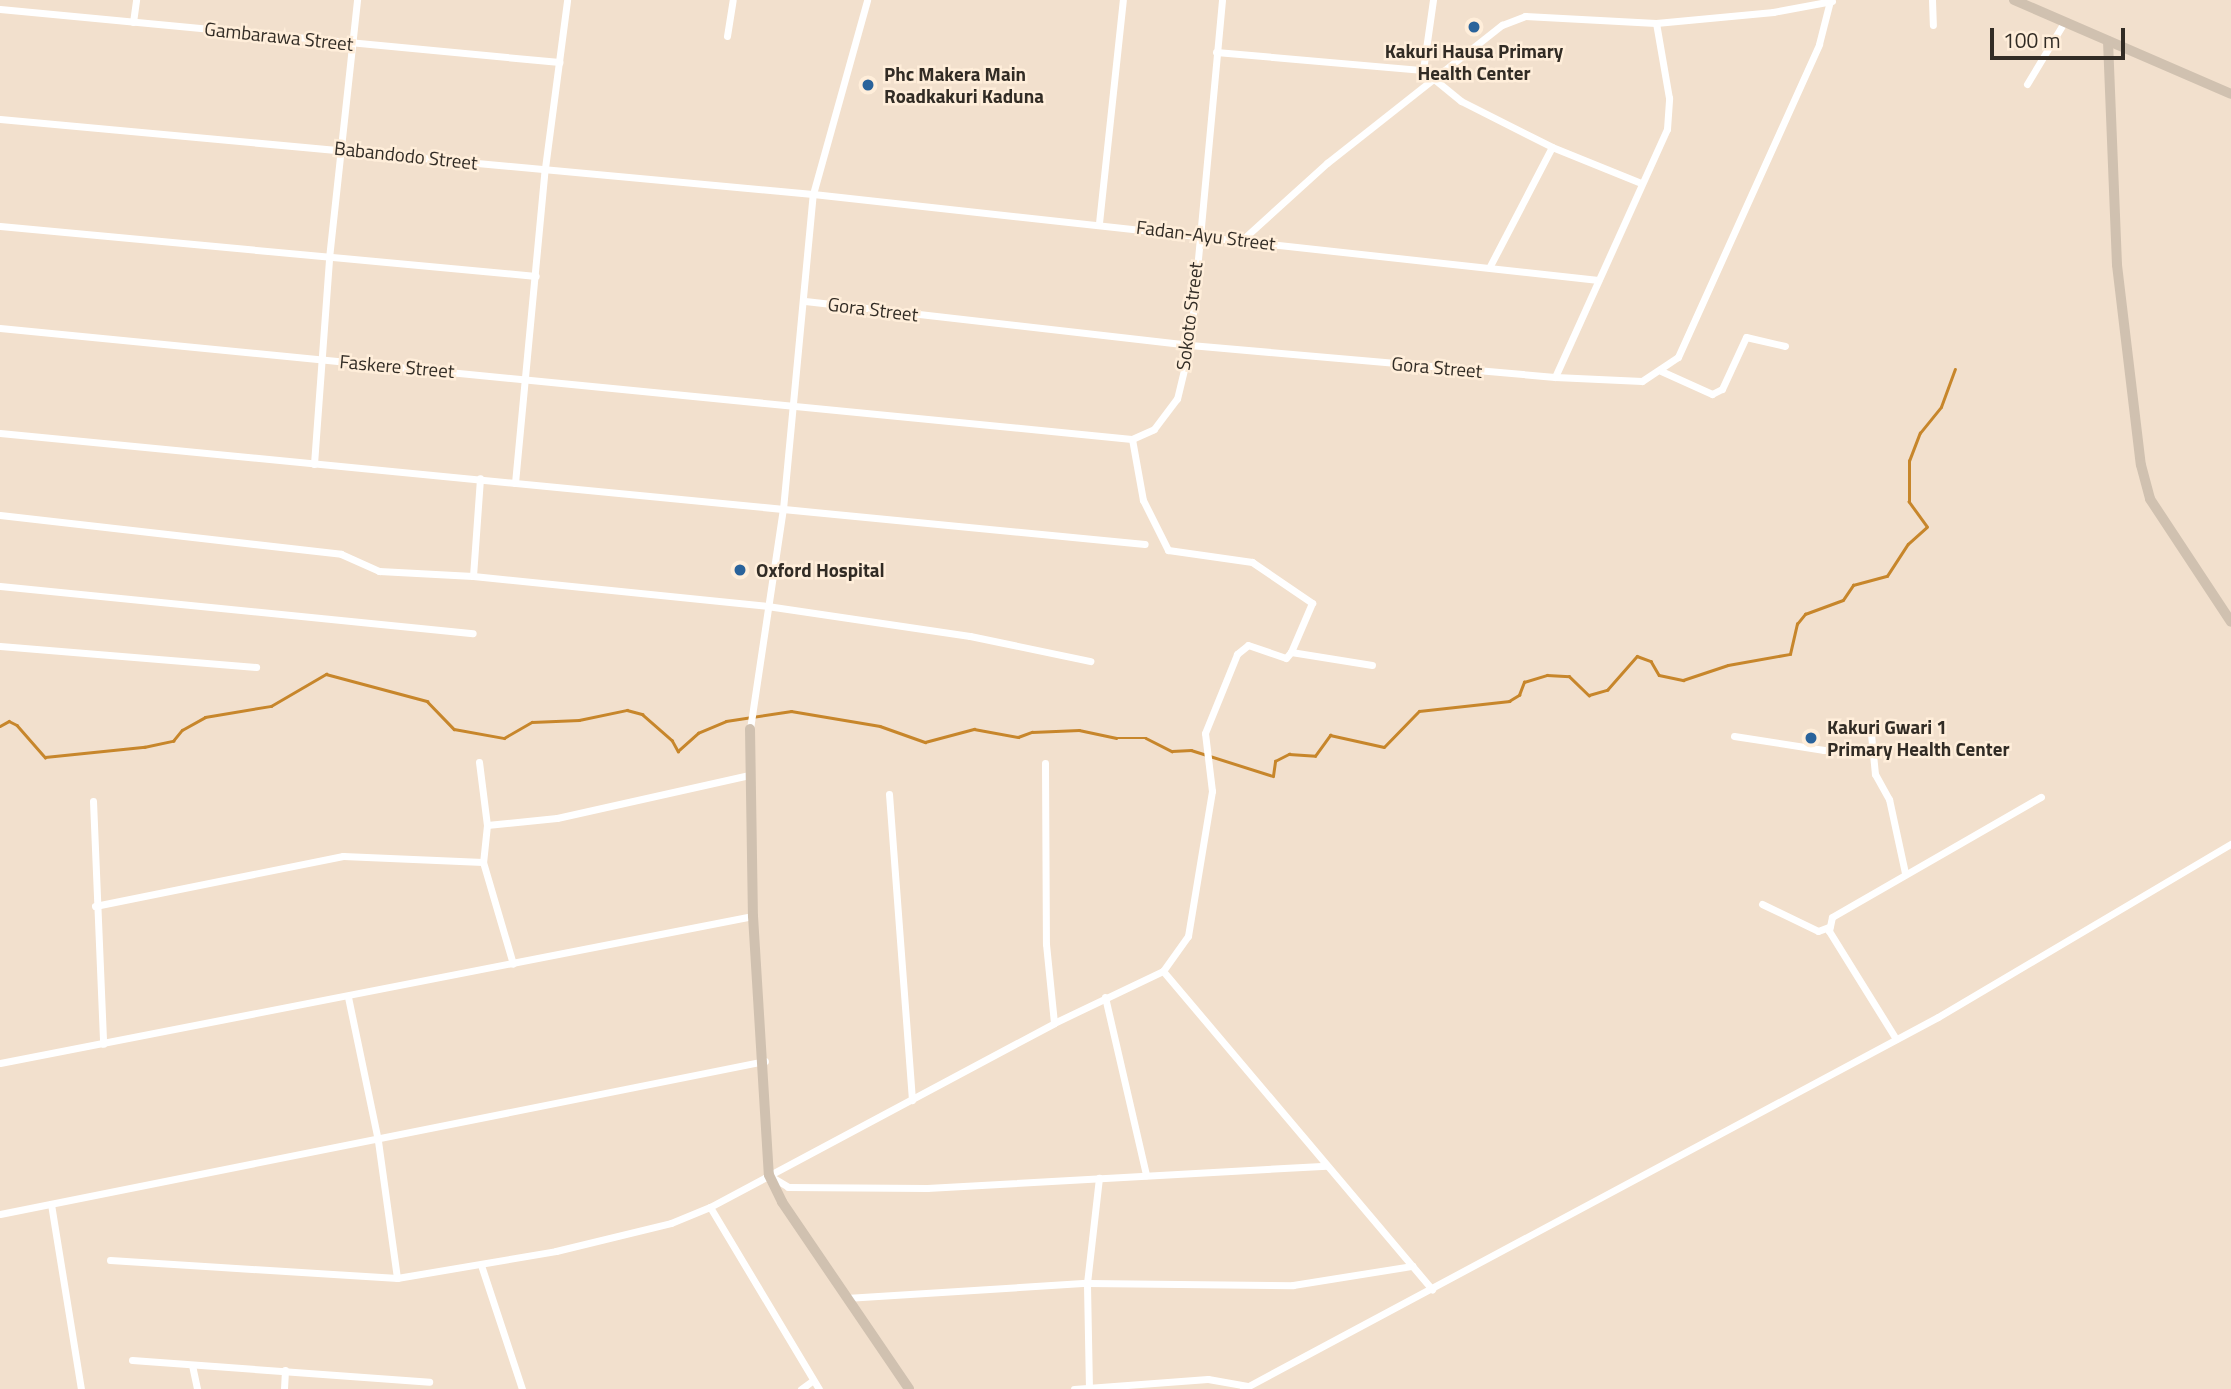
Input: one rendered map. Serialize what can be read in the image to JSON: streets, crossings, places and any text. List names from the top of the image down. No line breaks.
{"streets":{"street":["Gambarawa Street","Babandodo Street","Fadan-Ayu Street","Gora Street","Sokoto Street","Faskere Street"]},"crossings":[["Babandodo Street","Fadan-Ayu Street"],["Fadan-Ayu Street","Sokoto Street"],["Gora Street","Sokoto Street"]],"places":["Kakuri Hausa Primary Health Center","Phc Makera Main Roadkakuri Kaduna","Oxford Hospital","Kakuri Gwari 1 Primary Health Center"],"scale_bar":"100 m"}
